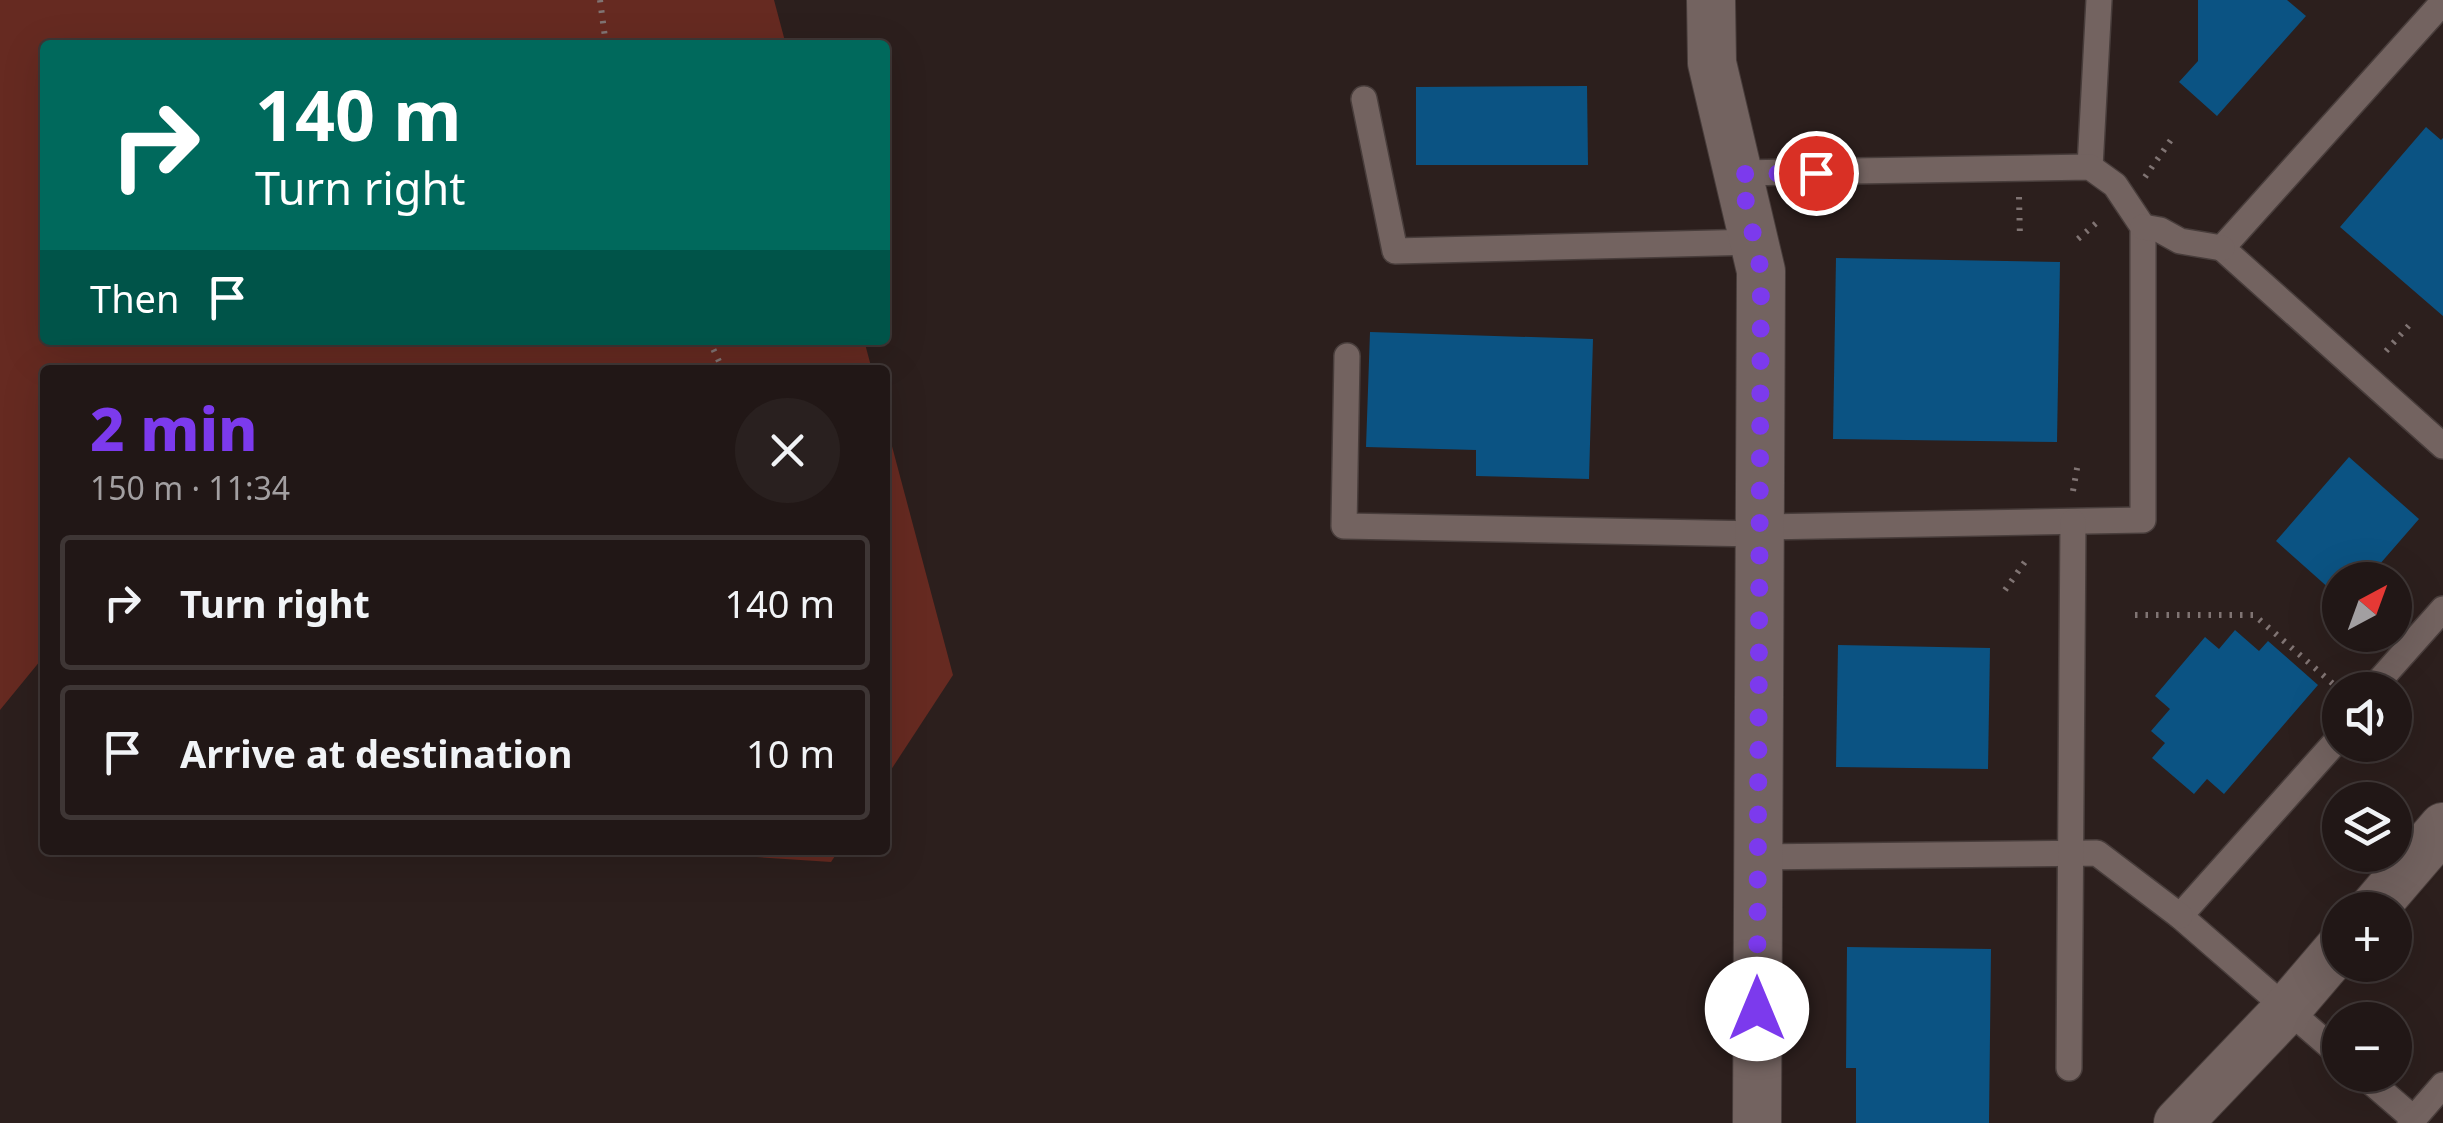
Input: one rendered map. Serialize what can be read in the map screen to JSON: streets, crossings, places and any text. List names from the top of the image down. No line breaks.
{"north":"top right","page":{"turn":["140 m","Turn right"],"then":"Then","heading":["2 min","150 m · 11:34"],"list":[{"name":"Turn right","value":"140 m"},{"name":"Arrive at destination","value":"10 m"}],"map_buttons":["+","−"]}}
